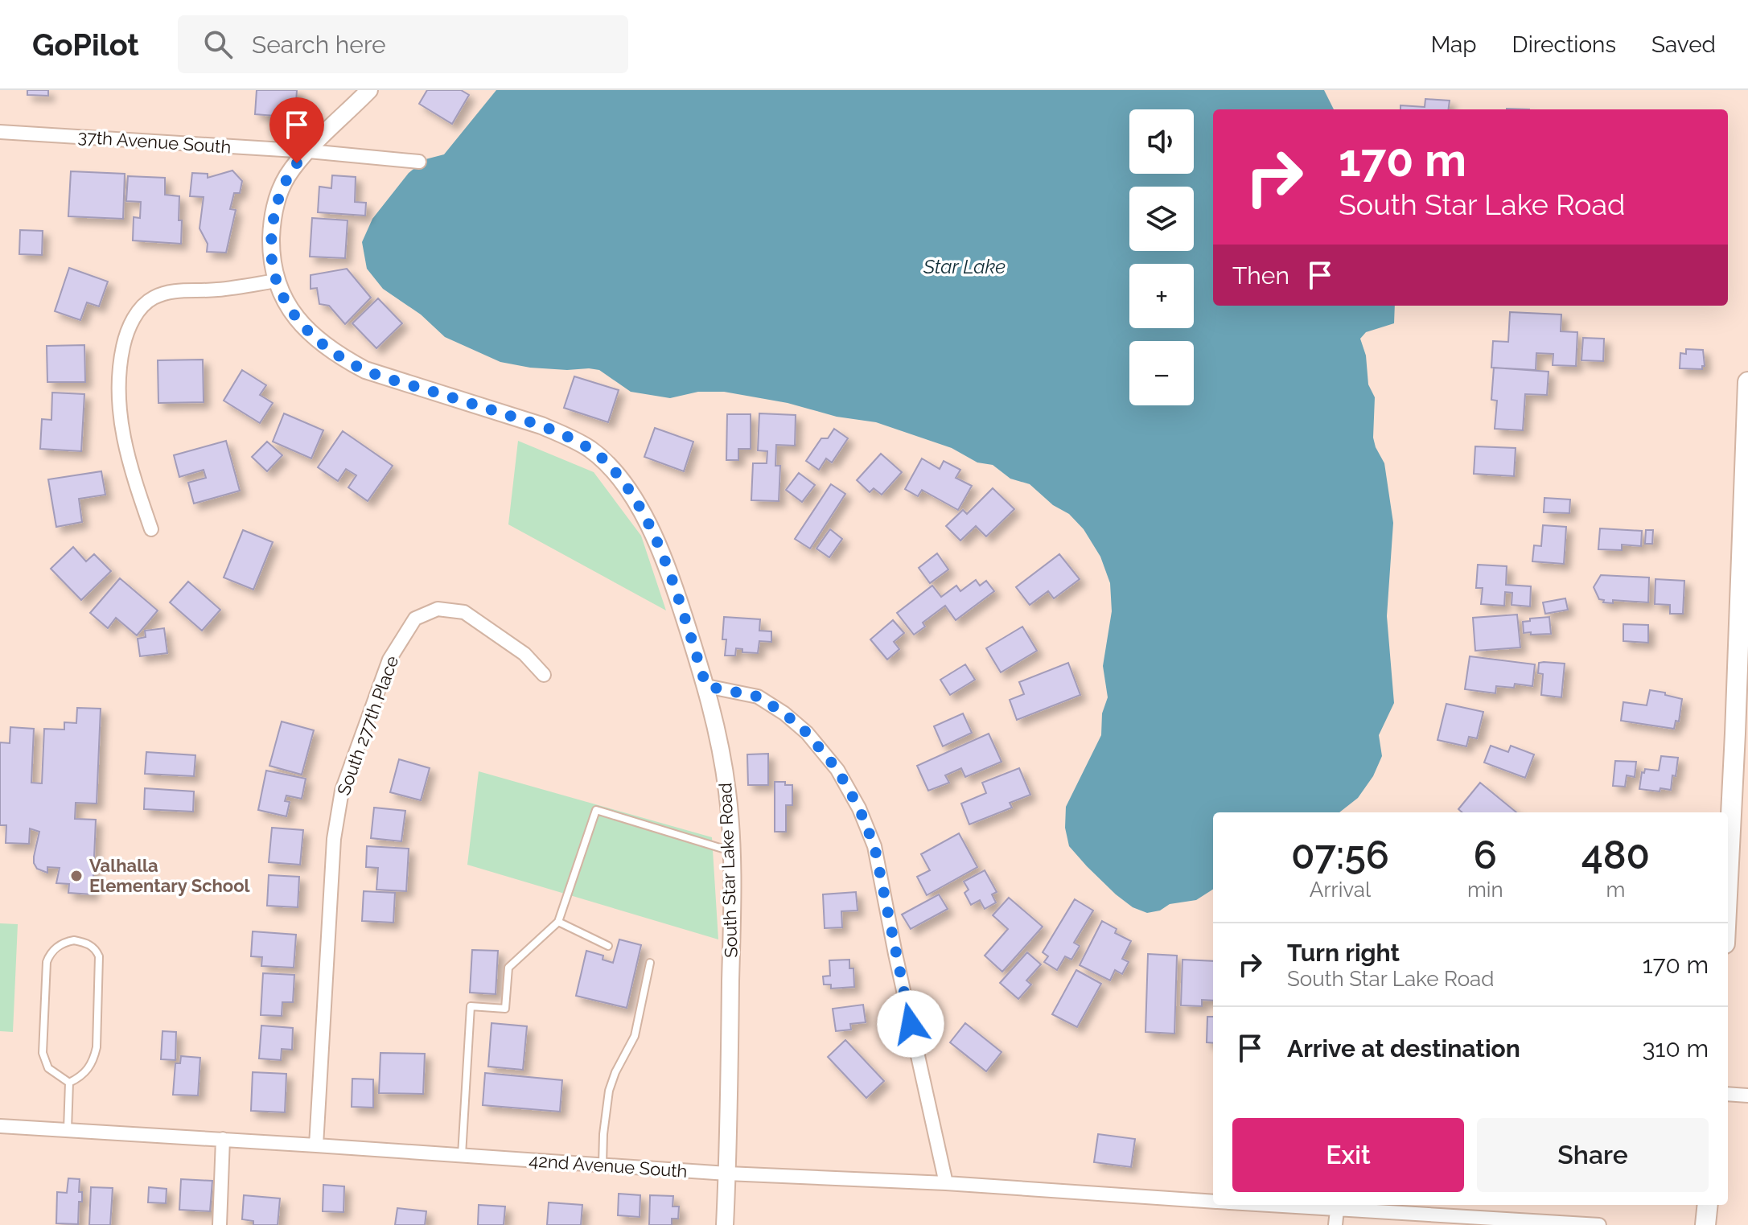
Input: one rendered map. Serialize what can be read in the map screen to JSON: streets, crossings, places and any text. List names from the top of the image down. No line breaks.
{"streets":{"street":["37th Avenue South","South 277th Place","South Star Lake Road","42nd Avenue South"]},"crossings":[["37th Avenue South","South Star Lake Road"],["South 277th Place","42nd Avenue South"],["South Star Lake Road","42nd Avenue South"]],"water":["Star Lake"],"places":["Valhalla Elementary School"],"page":{"header":"GoPilot","search":"Search here","nav":["Map","Directions","Saved"],"map_buttons":["+","−"],"turn":["170 m","South Star Lake Road"],"then":"Then","eta":["07:56","Arrival","6","min","480","m"],"list":[{"name":"Turn right","note":"South Star Lake Road","value":"170 m"},{"name":"Arrive at destination","value":"310 m"}],"buttons":["Exit","Share"]}}
